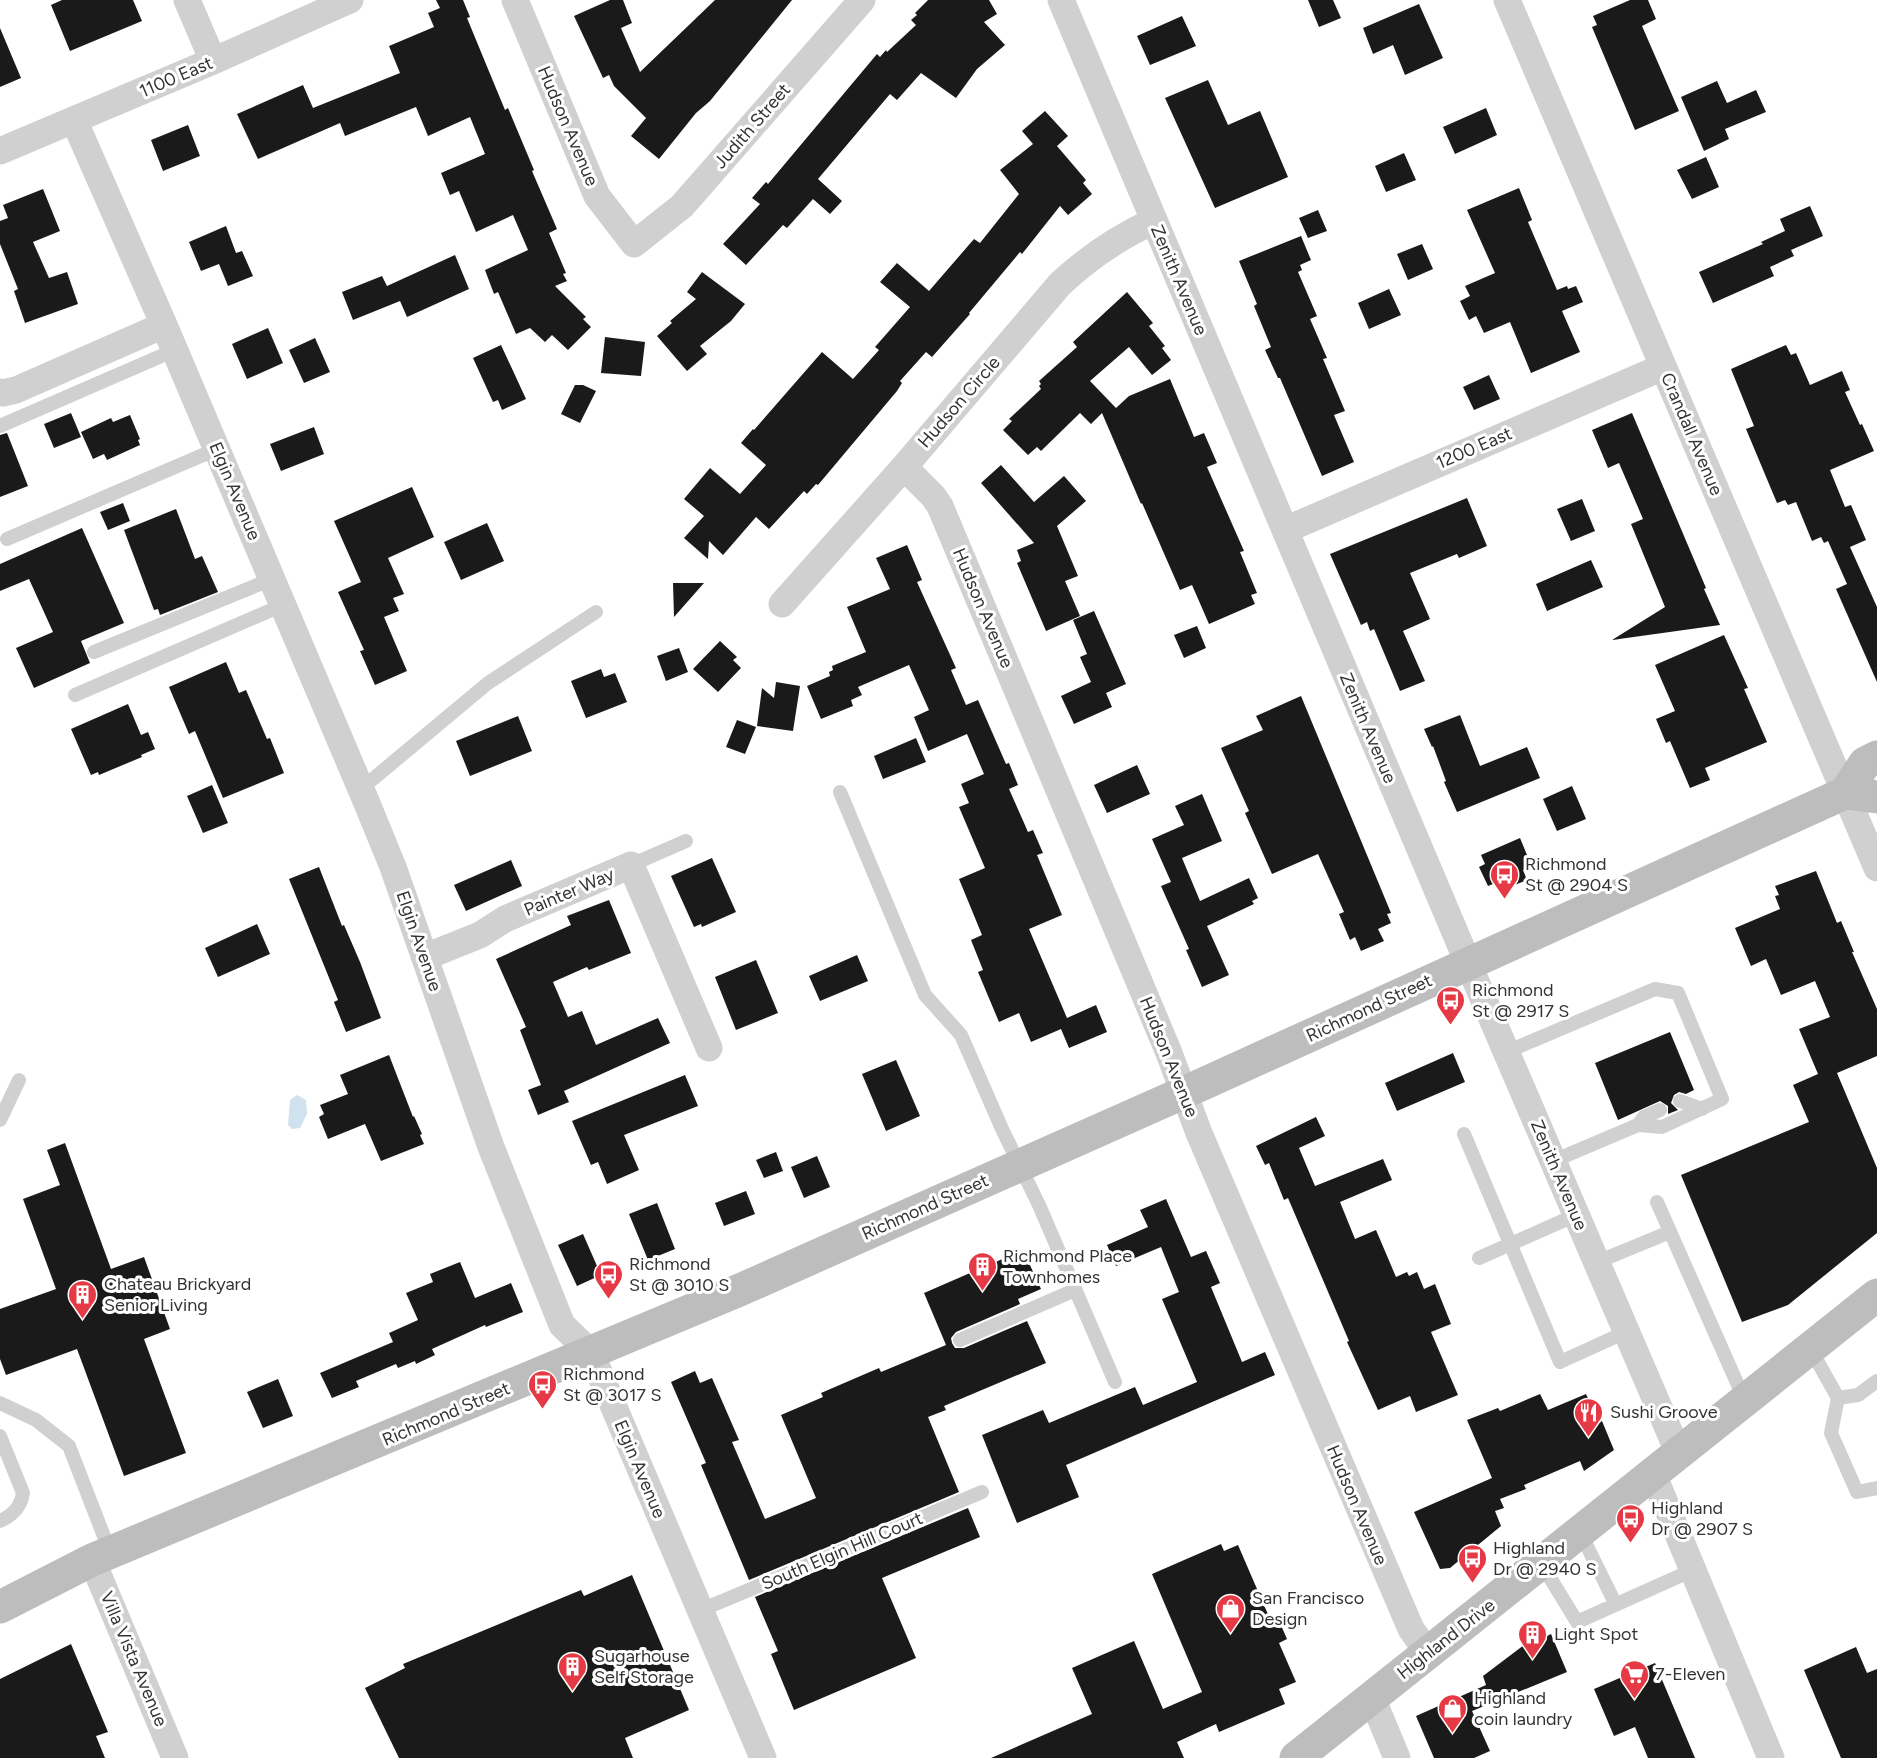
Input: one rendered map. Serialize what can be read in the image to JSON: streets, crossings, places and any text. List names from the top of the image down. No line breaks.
{"streets":{"main road":["Richmond Street","Highland Drive"],"street":["1100 East","Hudson Avenue","Judith Street","Zenith Avenue","Hudson Circle","Crandall Avenue","1200 East","Elgin Avenue","Painter Way","Villa Vista Avenue"],"lane":["South Elgin Hill Court"]},"crossings":[["1100 East","Elgin Avenue"],["Hudson Avenue","Judith Street"],["Hudson Avenue","Hudson Circle"],["Hudson Avenue","Richmond Street"],["Hudson Avenue","Highland Drive"],["Zenith Avenue","Hudson Circle"],["Zenith Avenue","1200 East"],["Zenith Avenue","Richmond Street"],["Zenith Avenue","Highland Drive"],["Crandall Avenue","1200 East"],["Crandall Avenue","Richmond Street"],["Elgin Avenue","Painter Way"],["Elgin Avenue","Richmond Street"],["Elgin Avenue","South Elgin Hill Court"],["Richmond Street","Villa Vista Avenue"]],"places":{"bus stop":["Richmond St @ 2904 S","Richmond St @ 2917 S","Richmond St @ 3010 S","Richmond St @ 3017 S","Highland Dr @ 2907 S","Highland Dr @ 2940 S"],"building":["Richmond Place Townhomes","Chateau Brickyard Senior Living","Light Spot","Sugarhouse Self Storage"],"restaurant":["Sushi Groove"],"shop":["San Francisco Design","Highland coin laundry"],"supermarket":["7-Eleven"]}}
